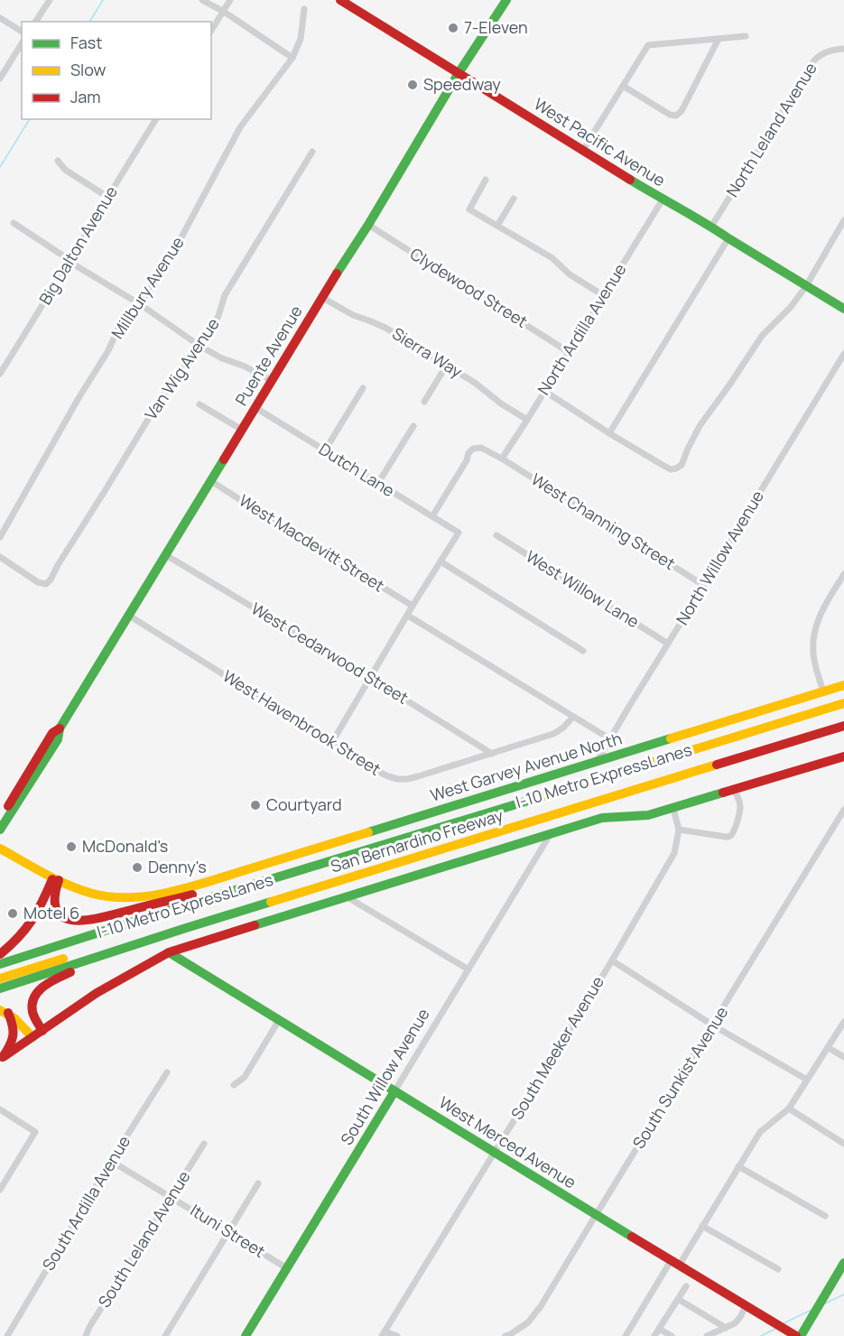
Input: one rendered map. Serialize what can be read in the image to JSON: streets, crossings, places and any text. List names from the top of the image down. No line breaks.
{"streets":{"main road":["West Pacific Avenue","Puente Avenue","West Garvey Avenue North","I-10 Metro ExpressLanes","San Bernardino Freeway","South Willow Avenue","West Merced Avenue"],"street":["North Leland Avenue","Big Dalton Avenue","Millbury Avenue","Clydewood Street","North Ardilla Avenue","Sierra Way","Van Wig Avenue","Dutch Lane","West Channing Street","West Macdevitt Street","North Willow Avenue","West Willow Lane","West Cedarwood Street","West Havenbrook Street","South Meeker Avenue","South Sunkist Avenue","South Ardilla Avenue","Ituni Street","South Leland Avenue"]},"crossings":[["North Leland Avenue","West Pacific Avenue"],["West Pacific Avenue","North Ardilla Avenue"],["West Pacific Avenue","Puente Avenue"],["Clydewood Street","North Ardilla Avenue"],["Clydewood Street","Puente Avenue"],["North Ardilla Avenue","Sierra Way"],["North Ardilla Avenue","West Channing Street"],["Sierra Way","Puente Avenue"],["Puente Avenue","Dutch Lane"],["Puente Avenue","West Macdevitt Street"],["Puente Avenue","West Cedarwood Street"],["Puente Avenue","West Havenbrook Street"],["Dutch Lane","West Channing Street"],["West Channing Street","North Willow Avenue"],["North Willow Avenue","West Willow Lane"],["North Willow Avenue","West Garvey Avenue North"],["West Cedarwood Street","West Havenbrook Street"],["South Meeker Avenue","West Merced Avenue"],["South Willow Avenue","West Merced Avenue"],["South Willow Avenue","Ituni Street"],["South Sunkist Avenue","West Merced Avenue"],["South Ardilla Avenue","Ituni Street"],["Ituni Street","South Leland Avenue"]],"places":["7-Eleven","Speedway","Courtyard","McDonald's","Denny's","Motel 6"],"legend":["Fast","Slow","Jam"]}
